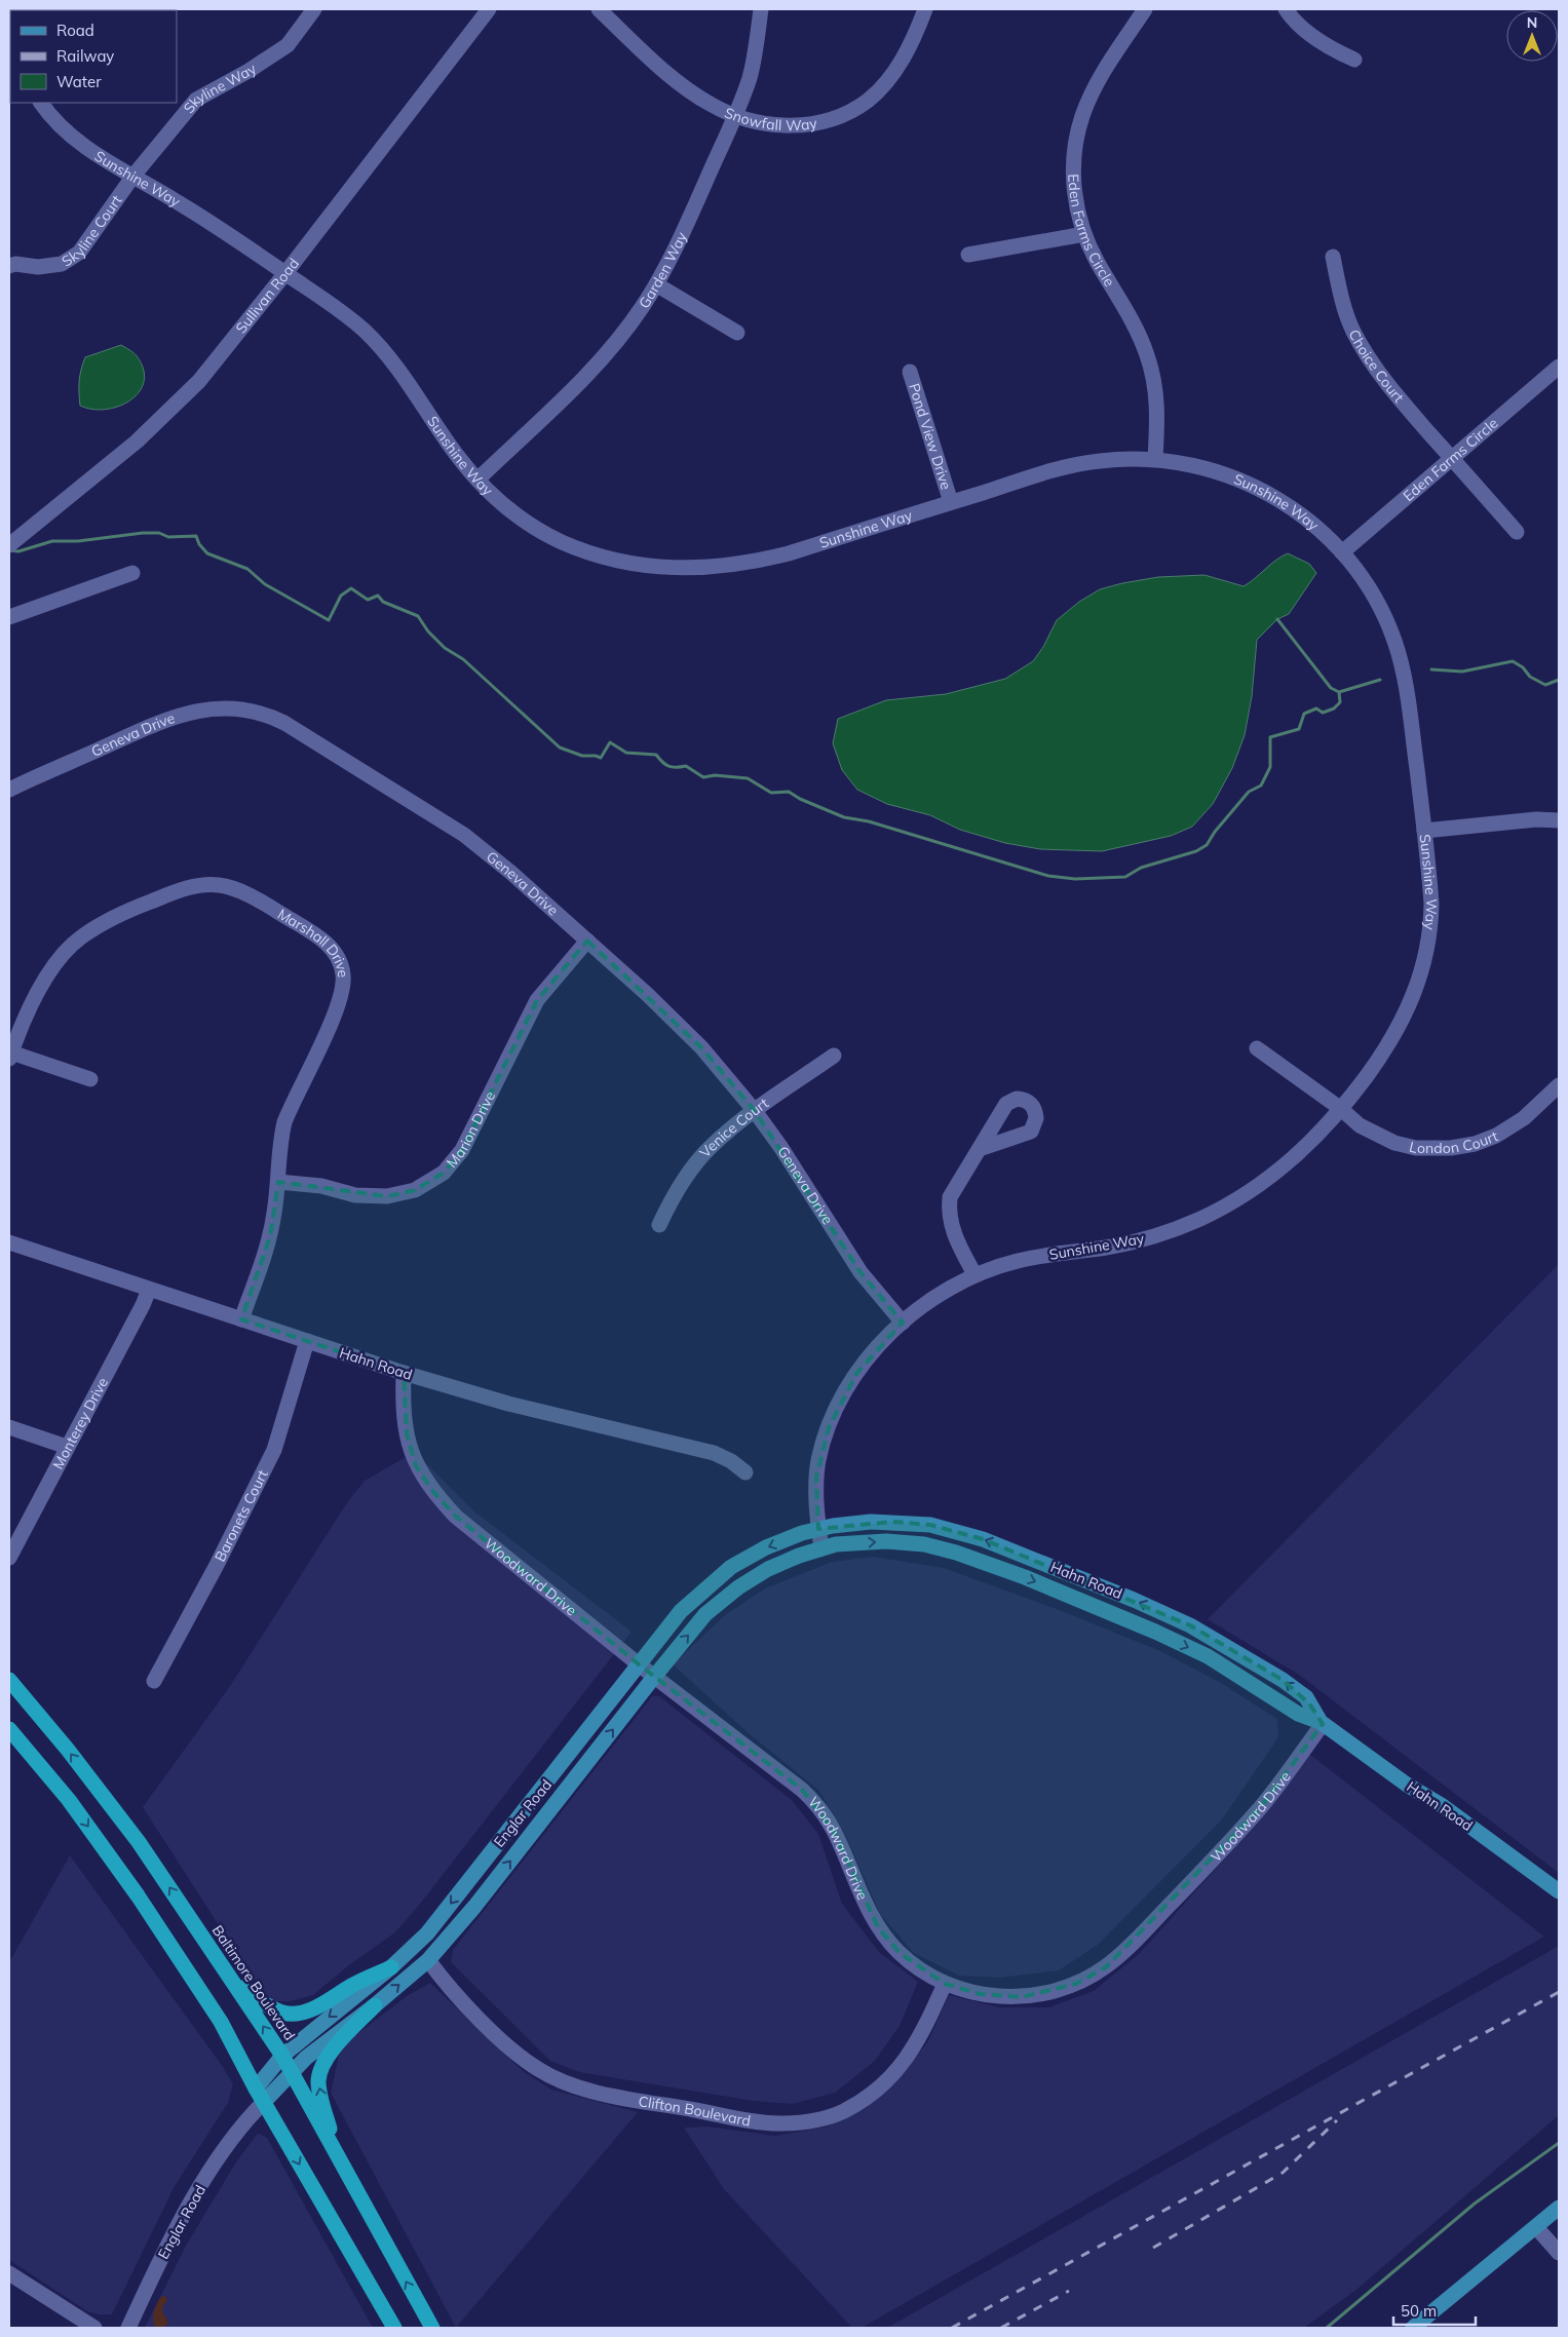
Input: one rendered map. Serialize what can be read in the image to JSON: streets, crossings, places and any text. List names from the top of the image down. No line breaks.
{"streets":{"highway":["Baltimore Boulevard"],"main road":["Hahn Road","Englar Road"],"street":["Skyline Way","Snowfall Way","Sunshine Way","Skyline Court","Eden Farms Circle","Garden Way","Sullivan Road","Choice Court","Pond View Drive","Geneva Drive","Marshall Drive","Marion Drive","Venice Court","London Court","Monterey Drive","Baronets Court","Woodward Drive","Clifton Boulevard"]},"crossings":[["Skyline Way","Sunshine Way"],["Skyline Way","Skyline Court"],["Snowfall Way","Garden Way"],["Sunshine Way","Skyline Court"],["Sunshine Way","Eden Farms Circle"],["Sunshine Way","Garden Way"],["Sunshine Way","Sullivan Road"],["Sunshine Way","Pond View Drive"],["Sunshine Way","Geneva Drive"],["Sunshine Way","London Court"],["Sunshine Way","Hahn Road"],["Sunshine Way","Englar Road"],["Eden Farms Circle","Choice Court"],["Geneva Drive","Marion Drive"],["Geneva Drive","Venice Court"],["Marshall Drive","Marion Drive"],["Marshall Drive","Hahn Road"],["Hahn Road","Monterey Drive"],["Hahn Road","Baronets Court"],["Hahn Road","Woodward Drive"],["Hahn Road","Englar Road"],["Woodward Drive","Englar Road"],["Woodward Drive","Clifton Boulevard"],["Englar Road","Baltimore Boulevard"],["Englar Road","Clifton Boulevard"]],"legend":["Road","Railway","Water"],"scale_bar":"50 m","north":"top"}
